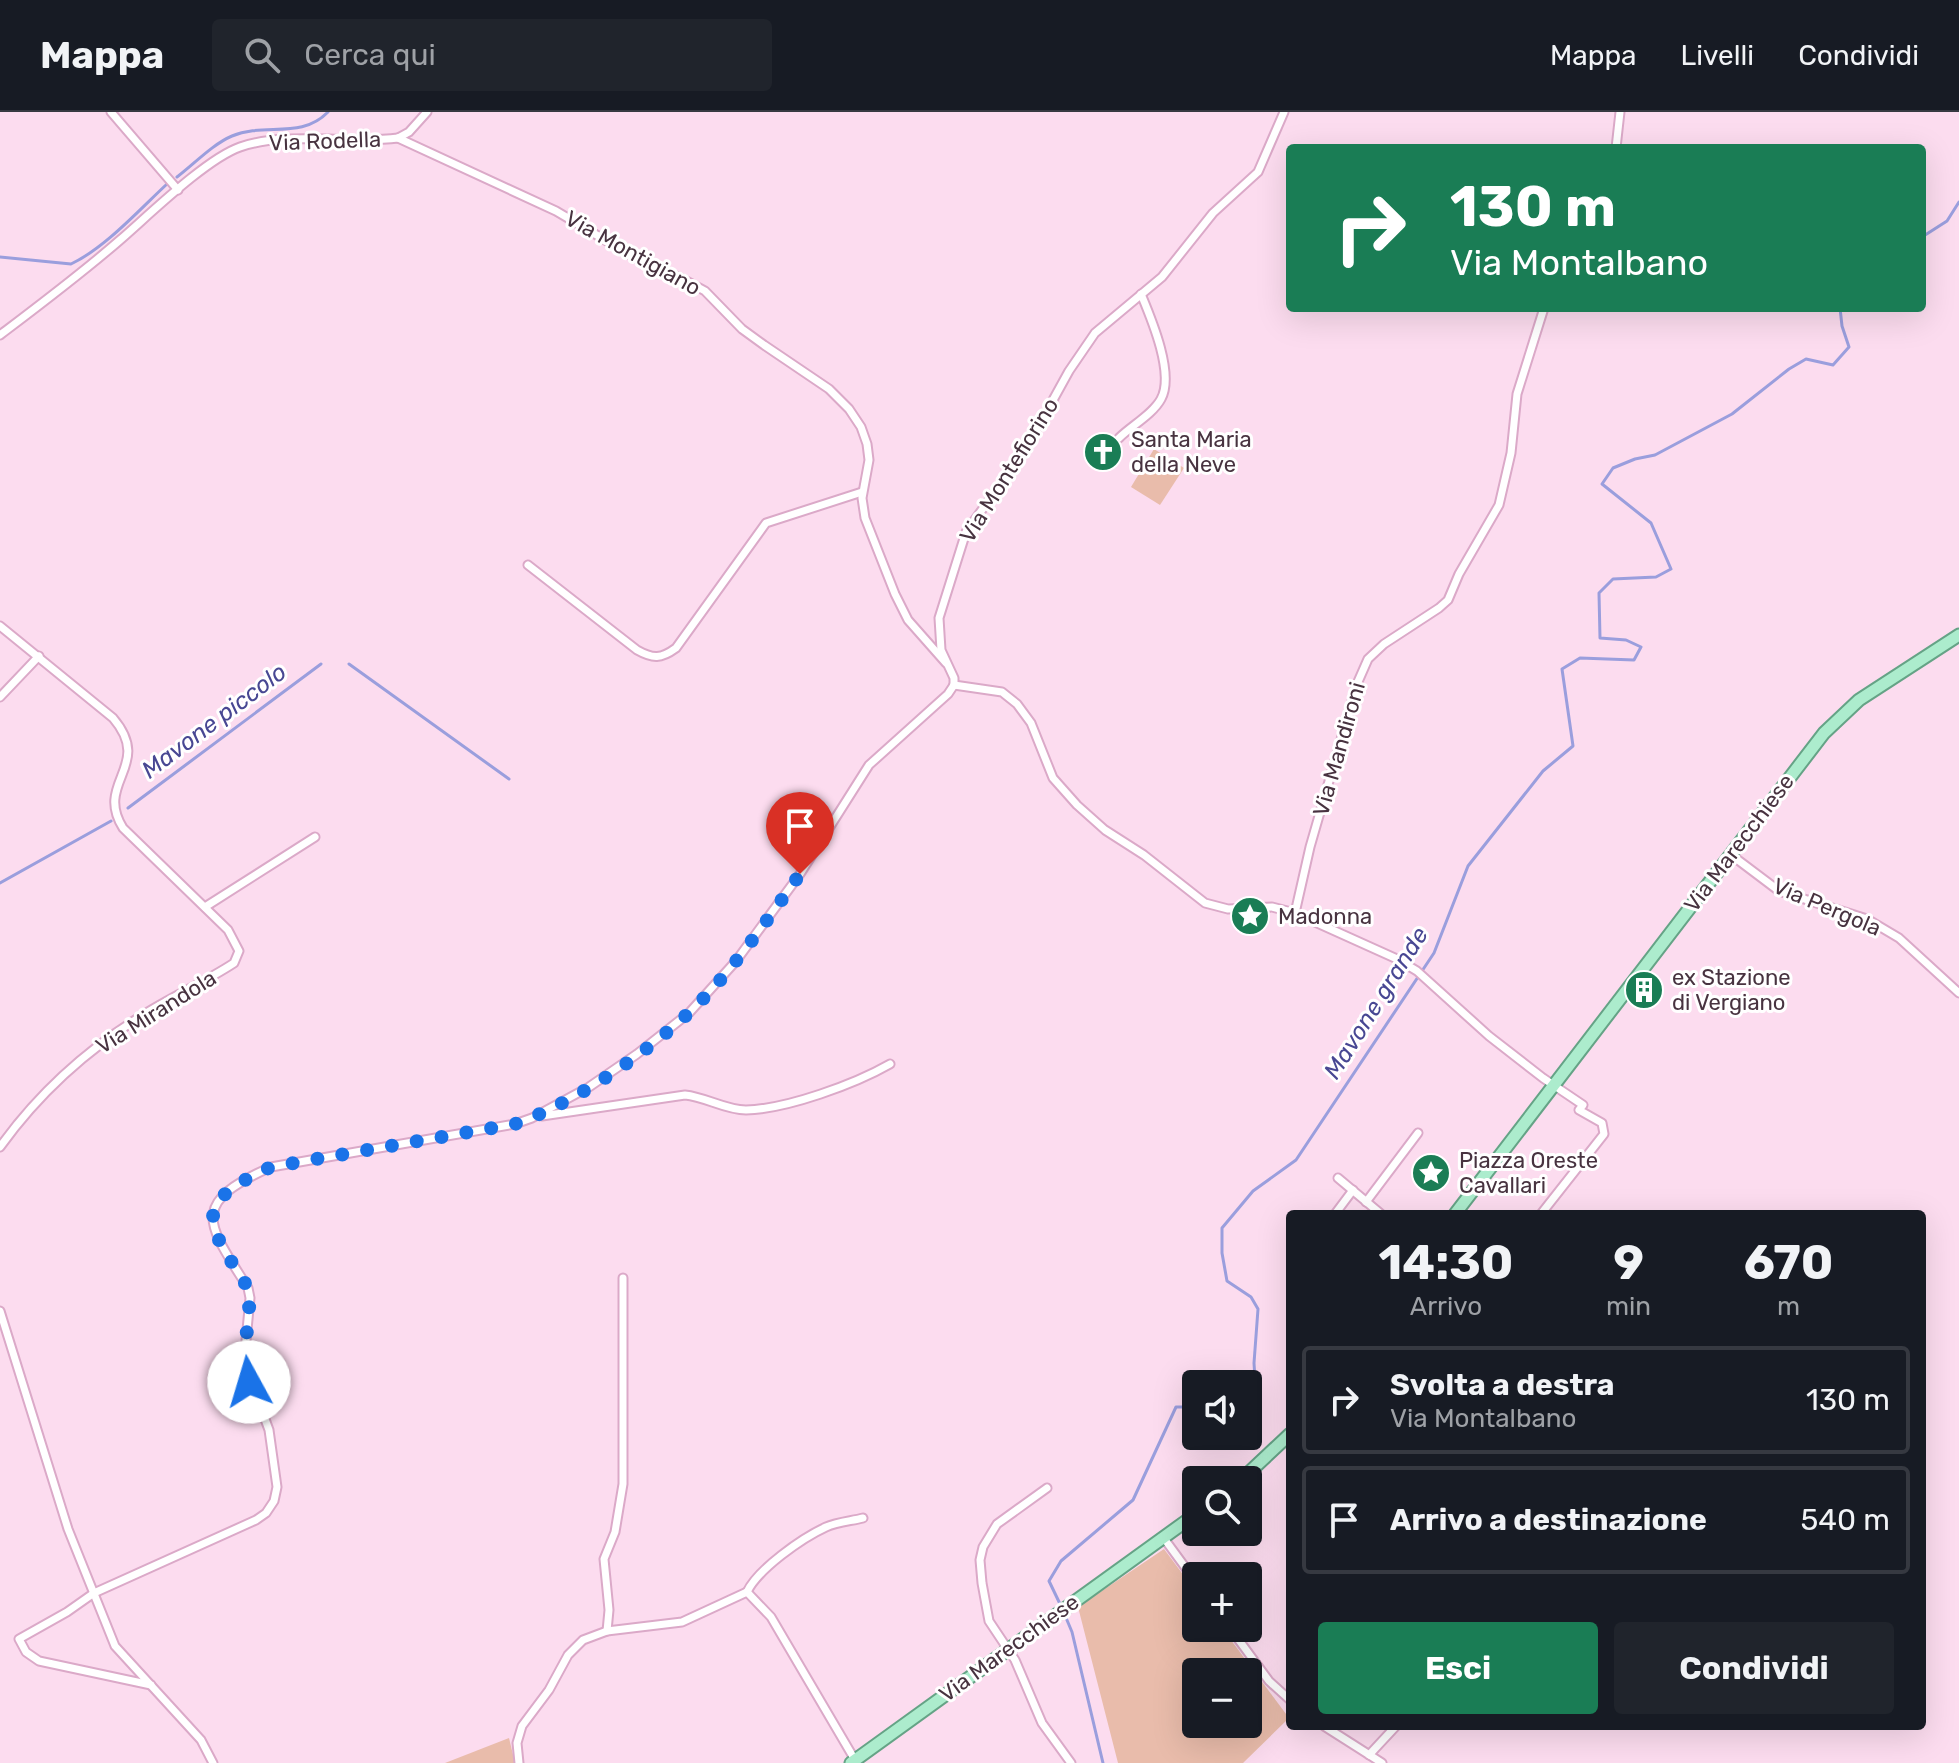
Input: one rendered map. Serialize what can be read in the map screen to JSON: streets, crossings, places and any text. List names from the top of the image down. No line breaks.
{"streets":{"main road":["Via Marecchiese"],"street":["Via Rodella","Via Montigiano","Via Montefiorino","Via Mandironi","Via Pergola","Via Mirandola"]},"crossings":[["Via Rodella","Via Montigiano"],["Via Montigiano","Via Montefiorino"],["Via Marecchiese","Via Pergola"]],"water":["Mavone piccolo","Mavone grande"],"places":{"church":["Santa Maria della Neve"],"place":["Madonna","Piazza Oreste Cavallari"],"building":["ex Stazione di Vergiano"]},"page":{"header":"Mappa","search":"Cerca qui","nav":["Mappa","Livelli","Condividi"],"turn":["130 m","Via Montalbano"],"eta":["14:30","Arrivo","9","min","670","m"],"list":[{"name":"Svolta a destra","note":"Via Montalbano","value":"130 m"},{"name":"Arrivo a destinazione","value":"540 m"}],"map_buttons":["+","−"],"buttons":["Esci","Condividi"]}}
